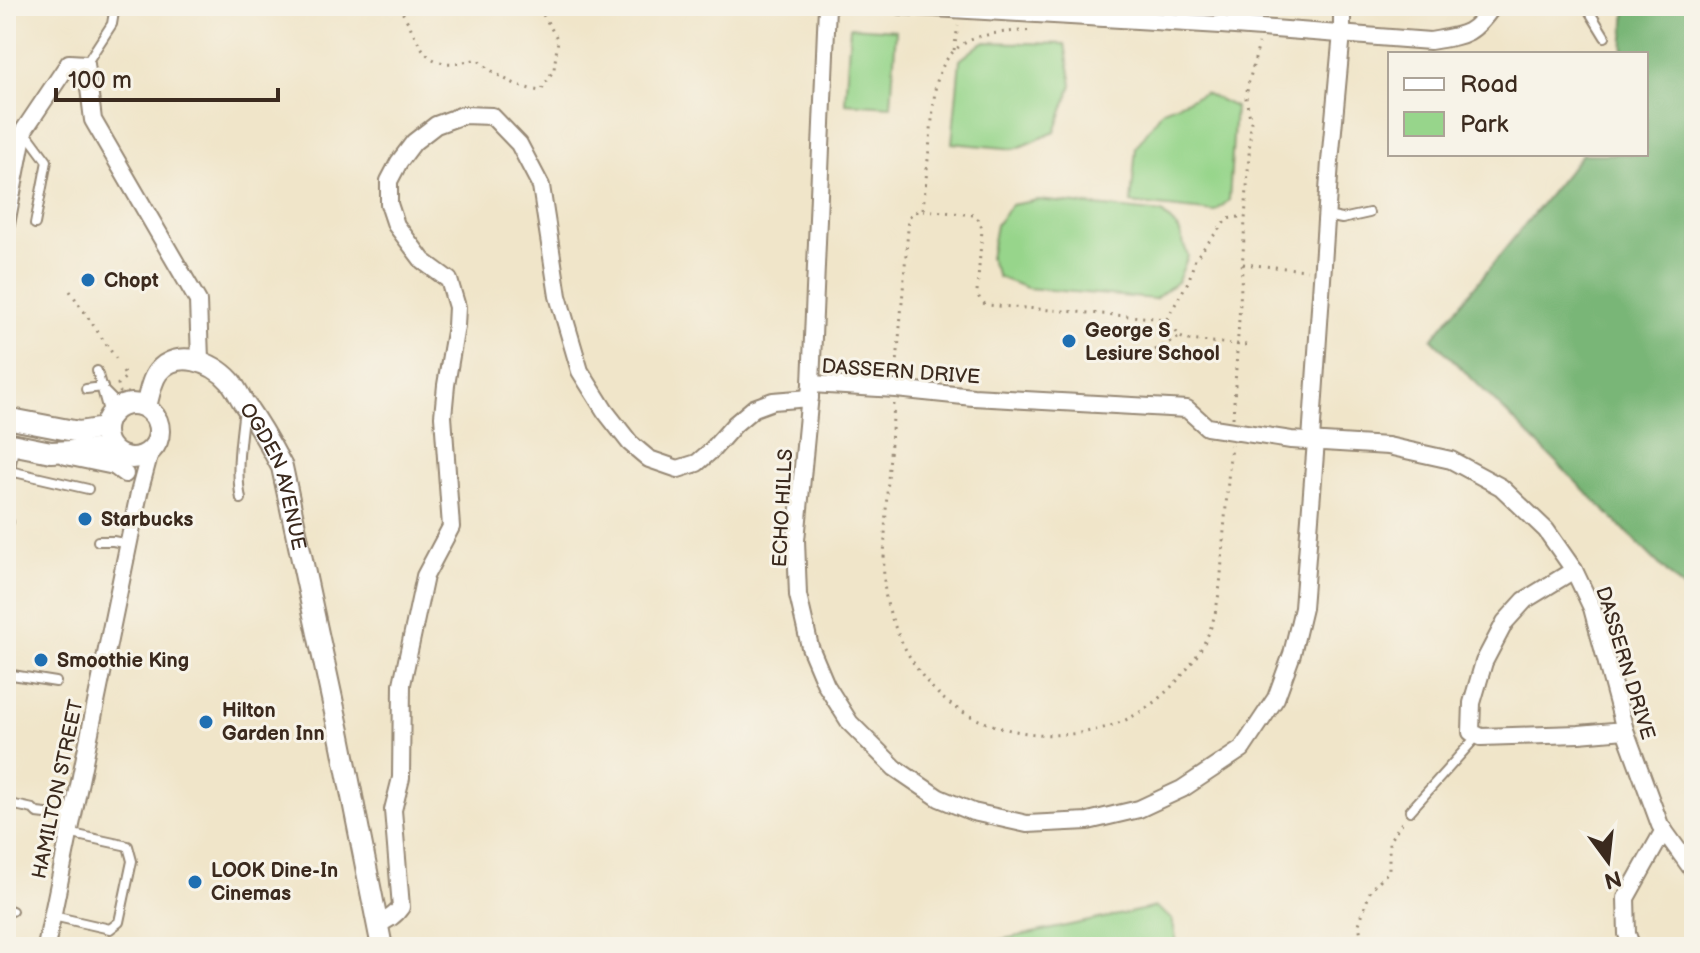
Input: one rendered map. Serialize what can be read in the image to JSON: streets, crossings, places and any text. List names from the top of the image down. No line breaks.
{"streets":{"street":["DASSERN DRIVE","OGDEN AVENUE","ECHO HILLS","HAMILTON STREET"]},"crossings":[["DASSERN DRIVE","ECHO HILLS"]],"places":["Chopt","George S Lesiure School","Starbucks","Smoothie King","Hilton Garden Inn","LOOK Dine-In Cinemas"],"legend":["Road","Park"],"scale_bar":"100 m","north":"bottom"}
